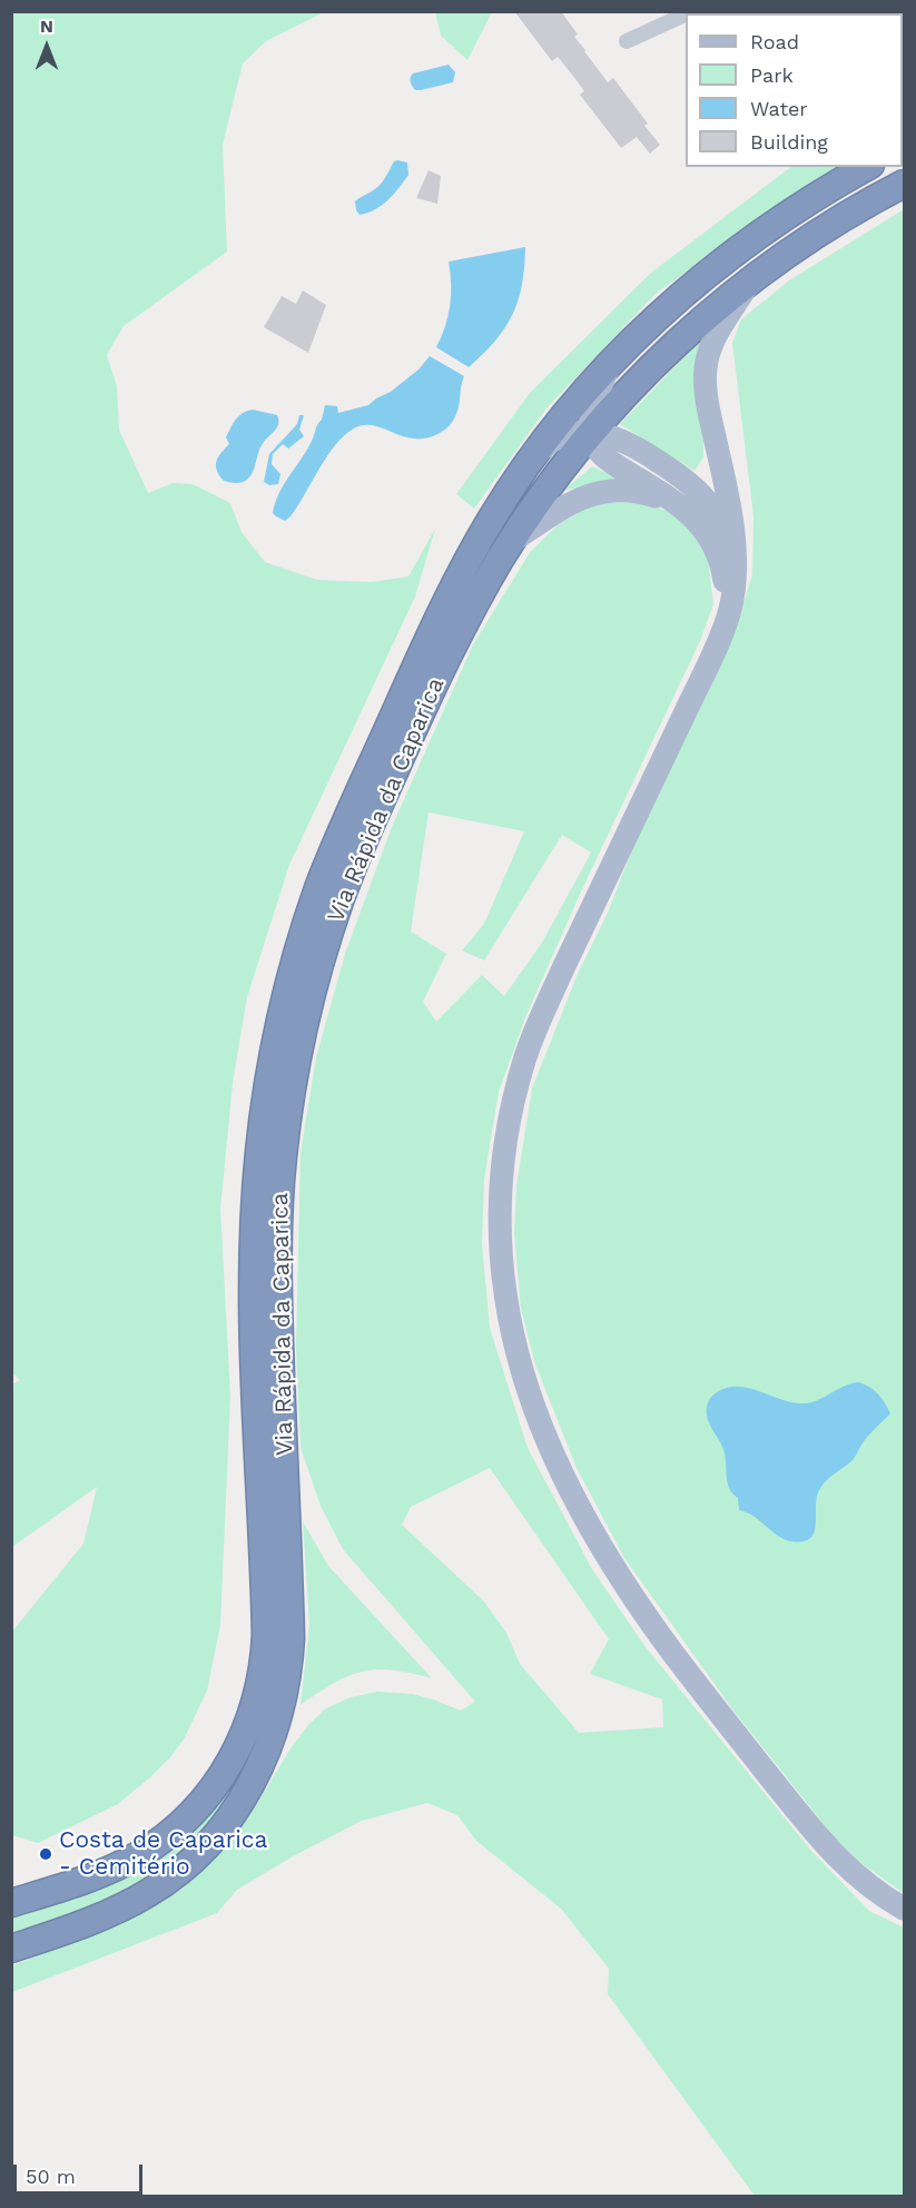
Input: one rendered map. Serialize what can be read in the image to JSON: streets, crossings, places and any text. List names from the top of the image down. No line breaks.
{"streets":{"highway":["Via Rápida da Caparica"]},"places":["Costa de Caparica - Cemitério"],"legend":["Road","Park","Water","Building"],"scale_bar":"50 m","north":"top"}
